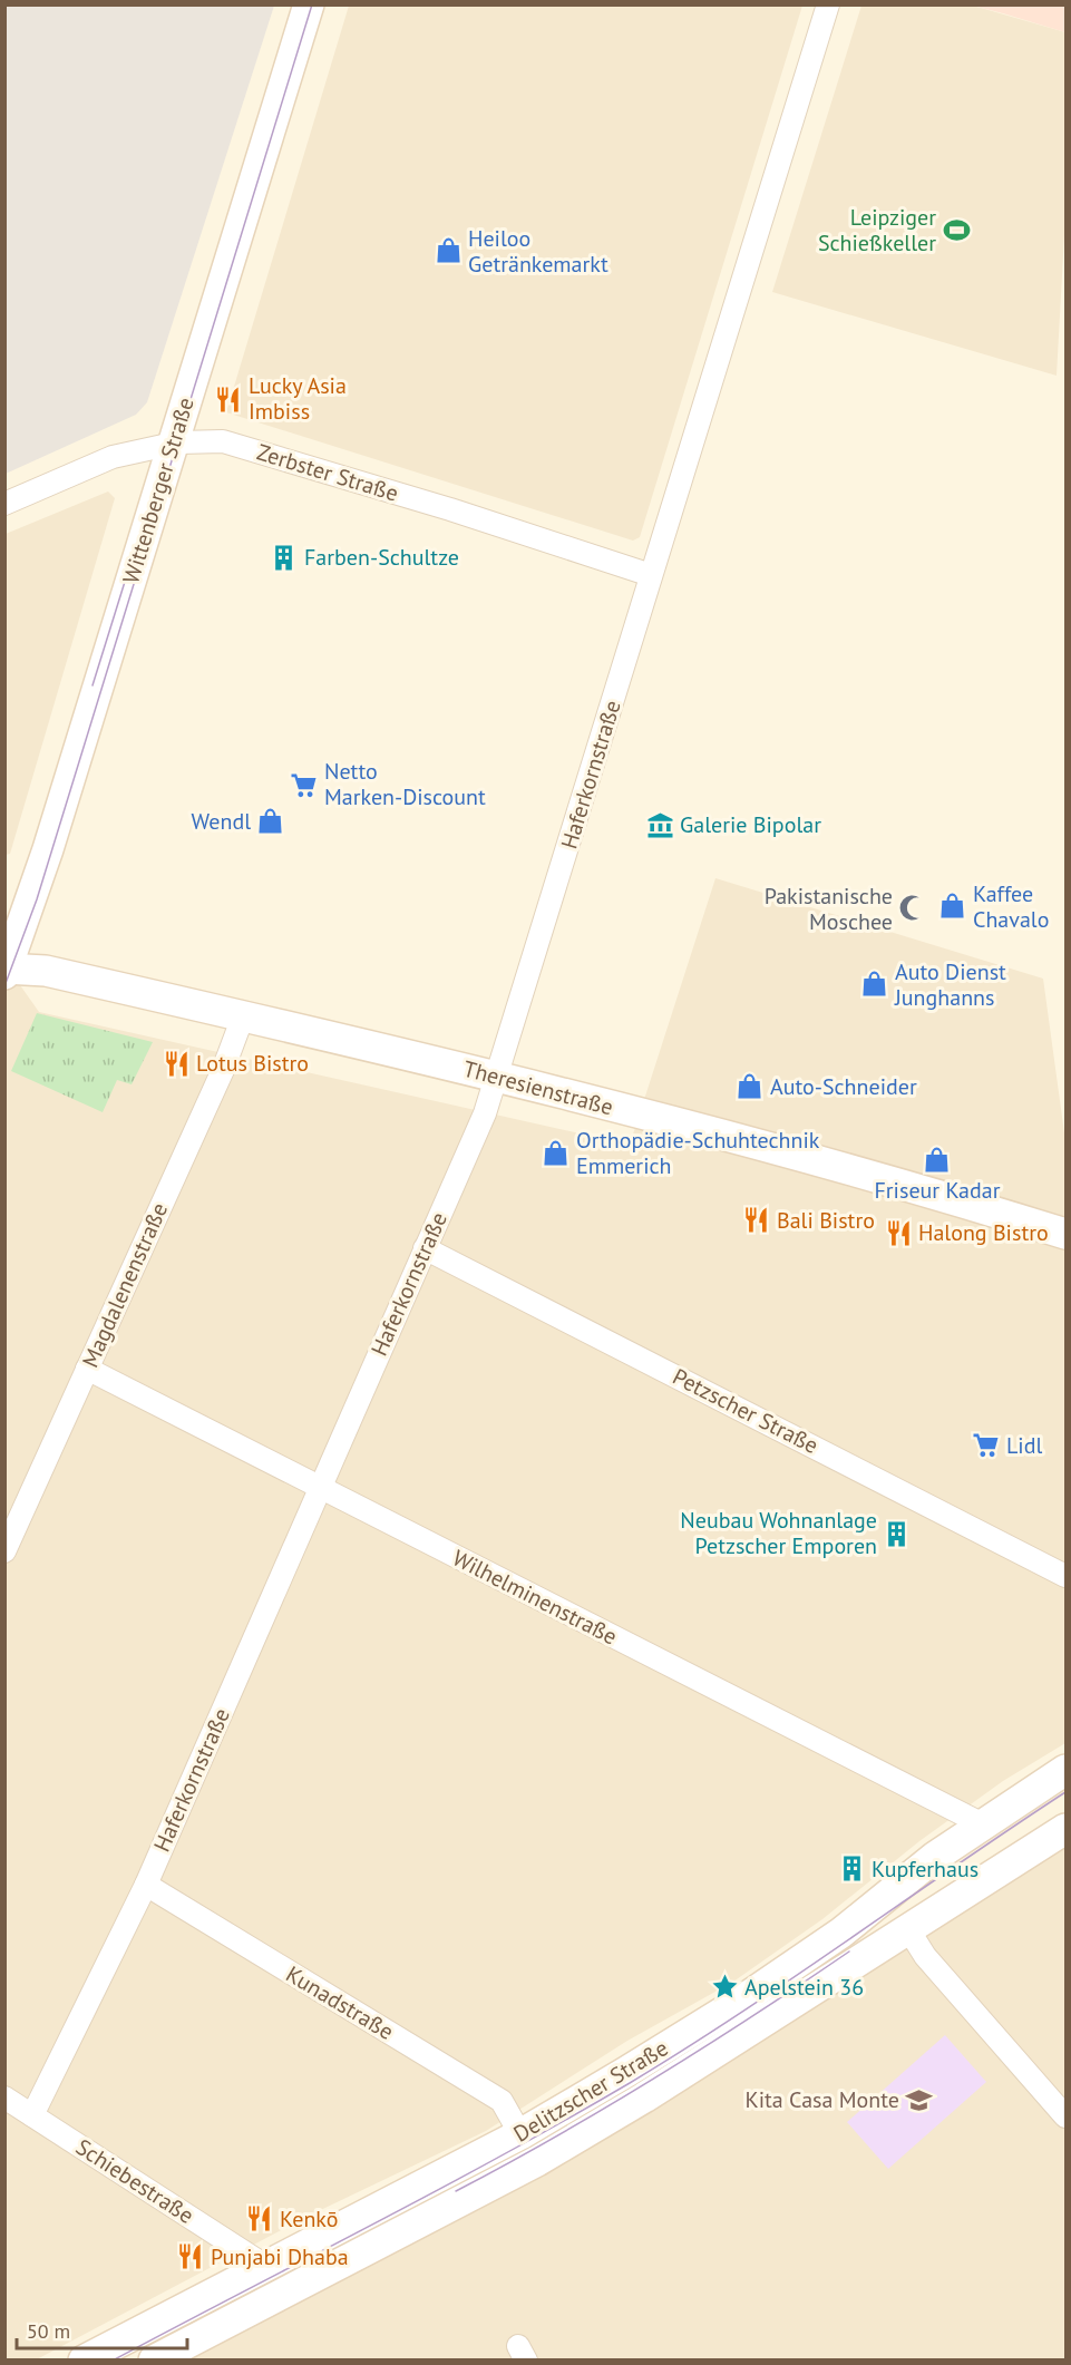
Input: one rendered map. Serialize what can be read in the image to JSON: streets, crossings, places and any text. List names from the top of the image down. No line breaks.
{"streets":{"main road":["Wittenberger Straße","Theresienstraße","Delitzscher Straße"],"street":["Zerbster Straße","Haferkornstraße","Magdalenenstraße","Petzscher Straße","Wilhelminenstraße","Kunadstraße","Schiebestraße"]},"crossings":[["Zerbster Straße","Wittenberger Straße"],["Zerbster Straße","Haferkornstraße"],["Wittenberger Straße","Theresienstraße"],["Haferkornstraße","Theresienstraße"],["Haferkornstraße","Petzscher Straße"],["Haferkornstraße","Wilhelminenstraße"],["Haferkornstraße","Kunadstraße"],["Haferkornstraße","Schiebestraße"],["Theresienstraße","Magdalenenstraße"],["Magdalenenstraße","Wilhelminenstraße"],["Wilhelminenstraße","Delitzscher Straße"],["Kunadstraße","Delitzscher Straße"],["Delitzscher Straße","Schiebestraße"]],"places":{"sports":["Leipziger Schießkeller"],"shop":["Heiloo Getränkemarkt","Wendl","Kaffee Chavalo","Auto Dienst Junghanns","Auto-Schneider","Orthopädie-Schuhtechnik Emmerich","Friseur Kadar"],"restaurant":["Lucky Asia Imbiss","Lotus Bistro","Bali Bistro","Halong Bistro","Kenkō","Punjabi Dhaba"],"building":["Farben-Schultze","Neubau Wohnanlage Petzscher Emporen","Kupferhaus"],"supermarket":["Netto Marken-Discount","Lidl"],"museum":["Galerie Bipolar"],"mosque":["Pakistanische Moschee"],"place":["Apelstein 36"],"school or university":["Kita Casa Monte"]},"scale_bar":"50 m"}
